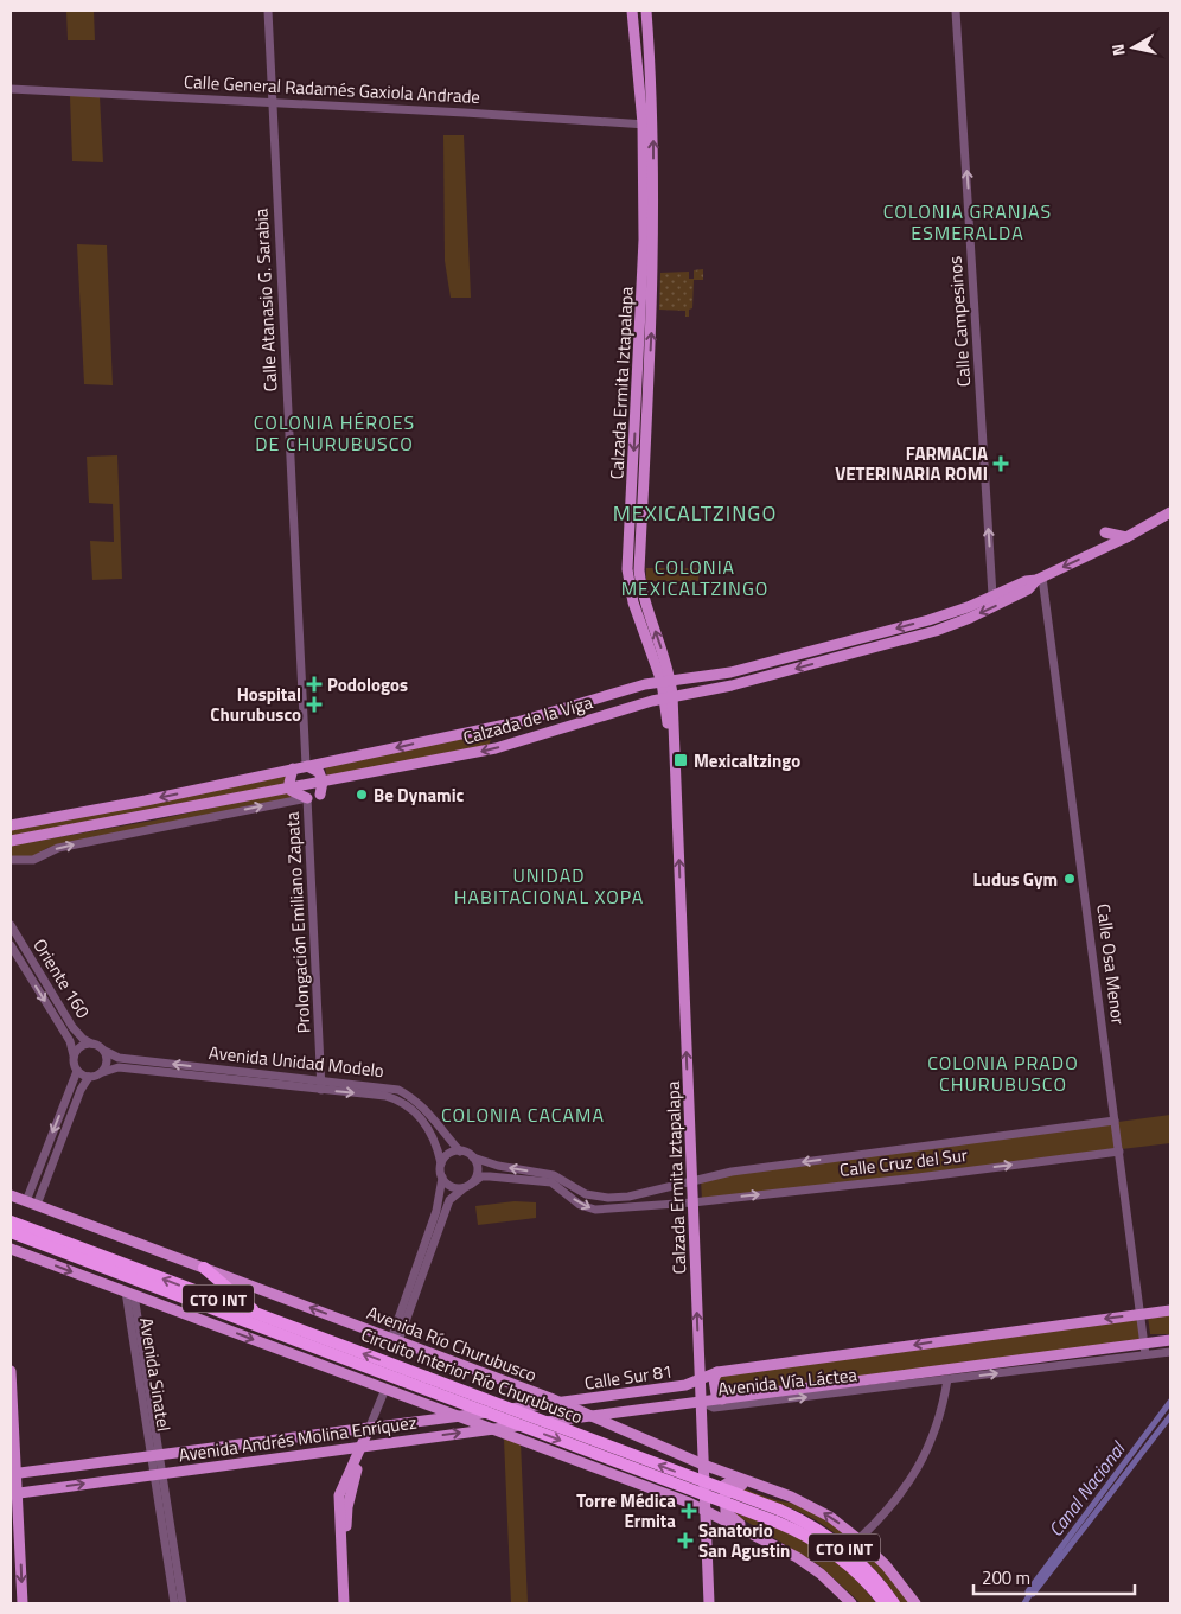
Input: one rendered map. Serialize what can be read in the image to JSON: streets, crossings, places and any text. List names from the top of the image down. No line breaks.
{"streets":{"highway":["CTO INT","Circuito Interior Río Churubusco"],"main road":["Calzada Ermita Iztapalapa","Calzada de la Viga","Avenida Río Churubusco","Calle Sur 81","Avenida Vía Láctea","Avenida Andrés Molina Enríquez"],"street":["Calle General Radamés Gaxiola Andrade","Calle Atanasio G. Sarabia","Calle Campesinos","Prolongación Emiliano Zapata","Calle Osa Menor","Oriente 160","Avenida Unidad Modelo","Calle Cruz del Sur","Avenida Sinatel"]},"crossings":[["Calle General Radamés Gaxiola Andrade","Calle Atanasio G. Sarabia"],["Calle General Radamés Gaxiola Andrade","Calzada Ermita Iztapalapa"],["Calle Atanasio G. Sarabia","Calzada de la Viga"],["Calle Campesinos","Calzada de la Viga"],["Calzada Ermita Iztapalapa","Calzada de la Viga"],["Calzada Ermita Iztapalapa","Calle Cruz del Sur"],["Calzada Ermita Iztapalapa","CTO INT"],["Calzada Ermita Iztapalapa","Avenida Río Churubusco"],["Calzada Ermita Iztapalapa","Calle Sur 81"],["Calzada Ermita Iztapalapa","Avenida Vía Láctea"],["Calzada de la Viga","Calle Osa Menor"],["Prolongación Emiliano Zapata","Avenida Unidad Modelo"],["Calle Osa Menor","Calle Cruz del Sur"],["Calle Osa Menor","Avenida Vía Láctea"],["Oriente 160","Avenida Unidad Modelo"],["Avenida Unidad Modelo","Calle Cruz del Sur"],["CTO INT","Avenida Sinatel"],["CTO INT","Avenida Andrés Molina Enríquez"],["Avenida Río Churubusco","Calle Sur 81"],["Avenida Río Churubusco","Avenida Andrés Molina Enríquez"],["Avenida Sinatel","Avenida Andrés Molina Enríquez"],["Calle Sur 81","Avenida Vía Láctea"],["Calle Sur 81","Avenida Andrés Molina Enríquez"]],"one_way":["Calle Campesinos","Calzada Ermita Iztapalapa","Calzada de la Viga"],"districts":["COLONIA GRANJAS ESMERALDA","COLONIA HÉROES DE CHURUBUSCO","MEXICALTZINGO","COLONIA MEXICALTZINGO","UNIDAD HABITACIONAL XOPA","COLONIA PRADO CHURUBUSCO","COLONIA CACAMA"],"water":["Canal Nacional"],"places":{"health":["FARMACIA VETERINARIA ROMI","Podologos","Hospital Churubusco","Torre Médica Ermita","Sanatorio San Agustin"],"transit":["Mexicaltzingo"],"other":["Be Dynamic","Ludus Gym"]},"scale_bar":"200 m","north":"left"}
